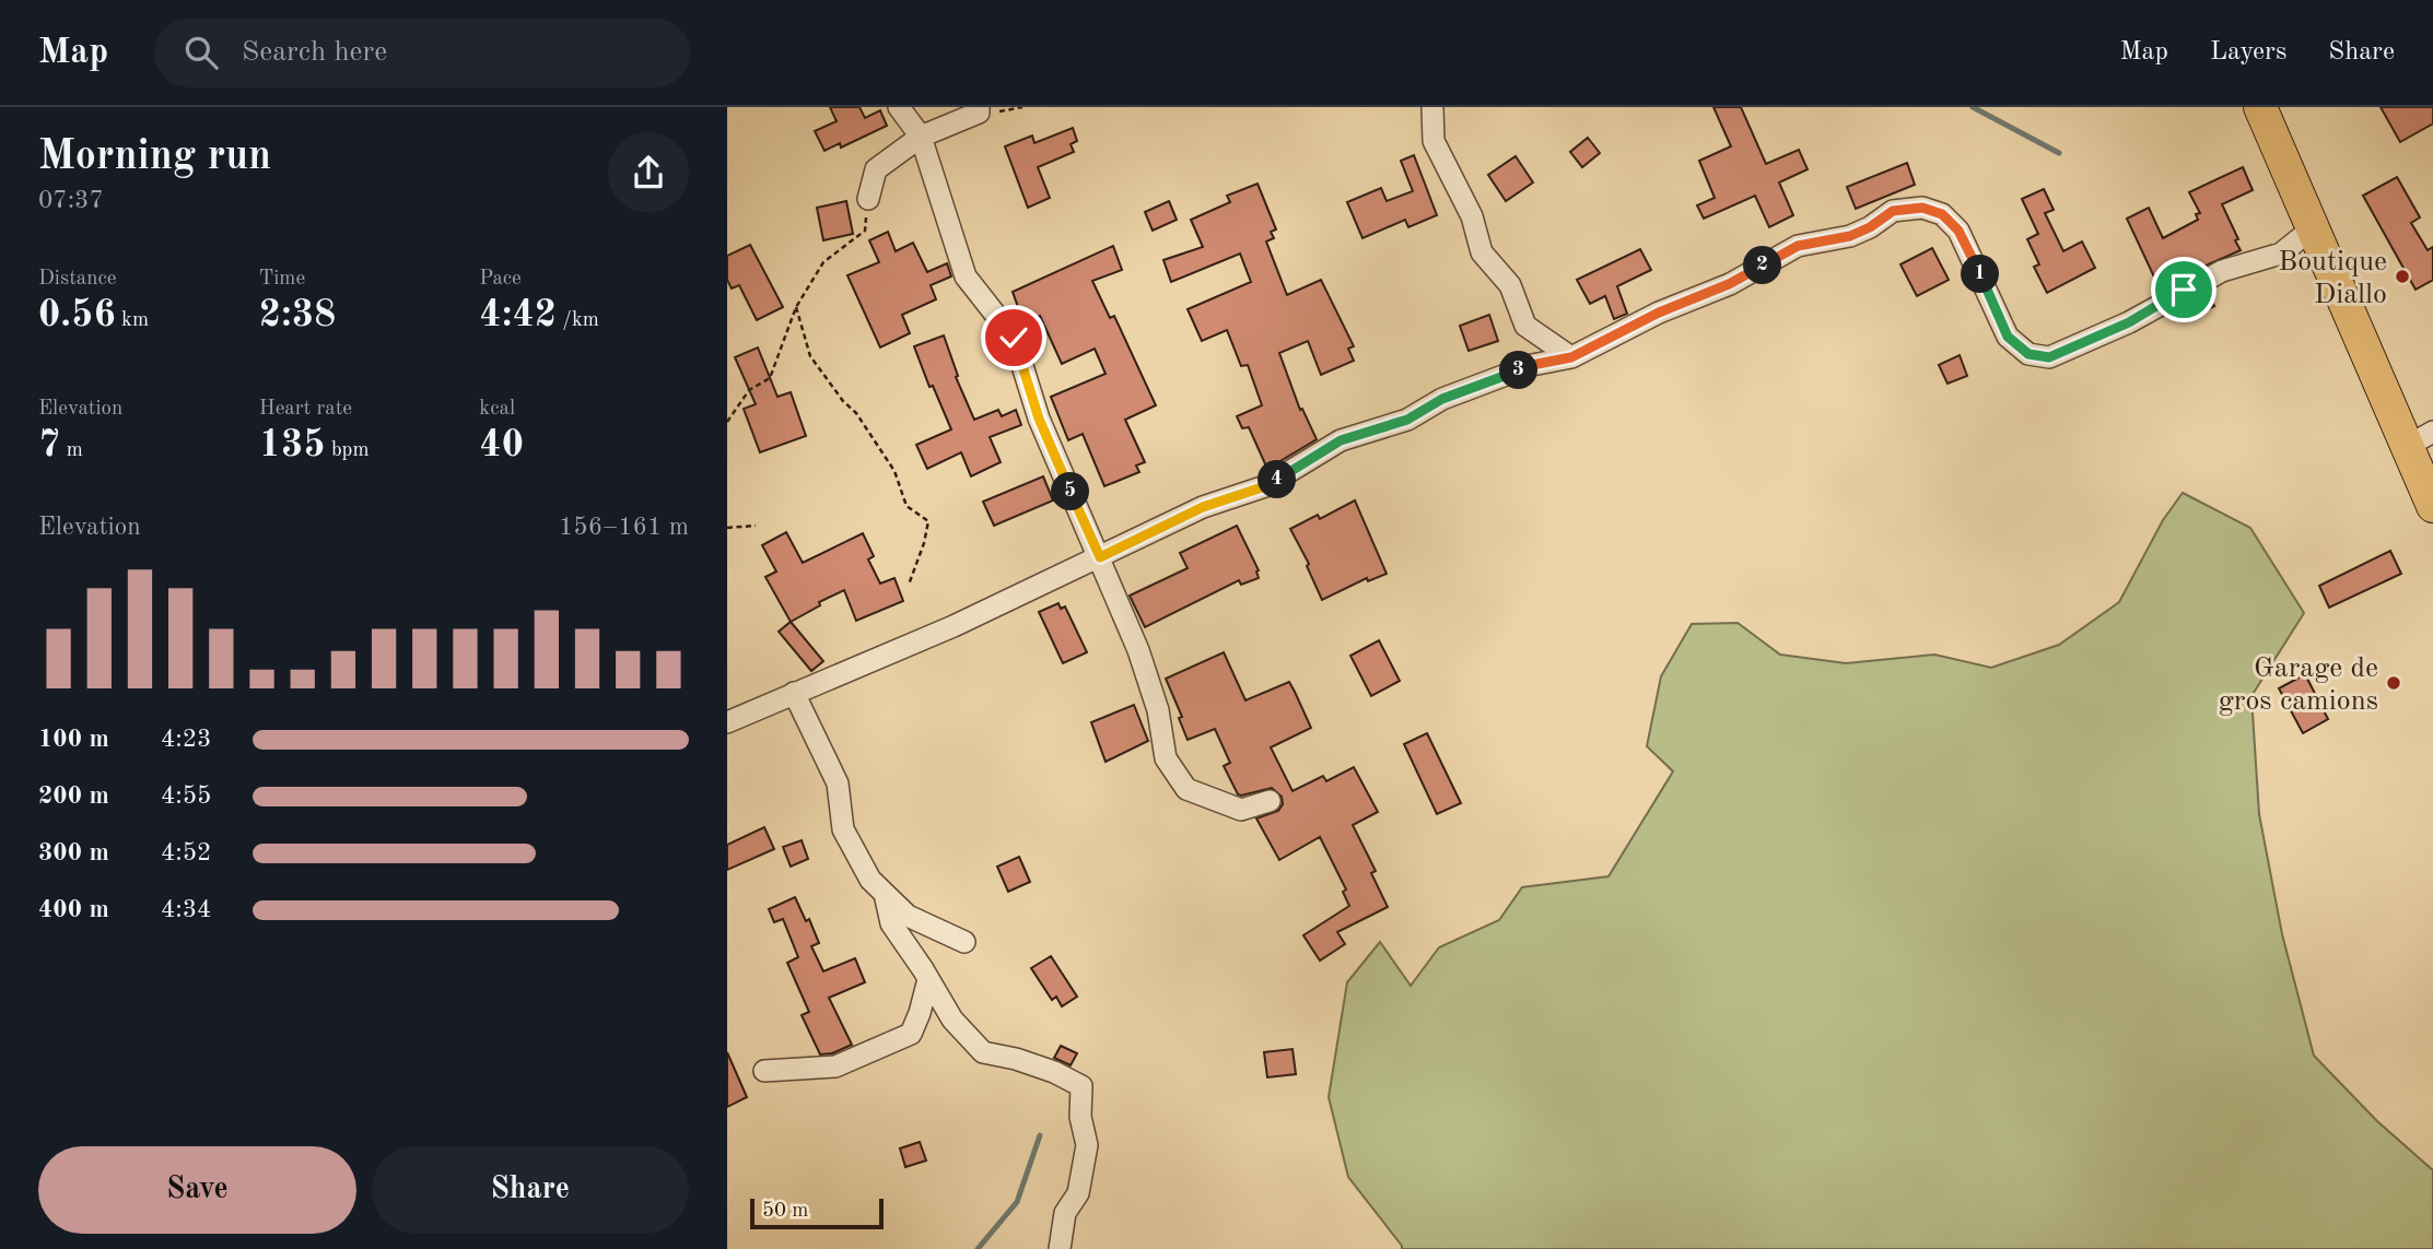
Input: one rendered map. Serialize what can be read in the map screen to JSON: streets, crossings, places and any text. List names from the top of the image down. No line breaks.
{"places":["Boutique Diallo","Garage de gros camions"],"scale_bar":"50 m","page":{"header":"Map","search":"Search here","nav":["Map","Layers","Share"],"heading":["Morning run","07:37"],"stats":[["Distance","0.56 km"],["Time","2:38"],["Pace","4:42 /km"],["Elevation","7 m"],["Heart rate","135 bpm"],["kcal","40"]],"pins":["2","1","3","4","5"],"chart":["Elevation","156–161 m"],"list":[{"name":"100 m","note":"4:23"},{"name":"200 m","note":"4:55"},{"name":"300 m","note":"4:52"},{"name":"400 m","note":"4:34"}],"buttons":["Save","Share"],"scale":"50 m"}}
